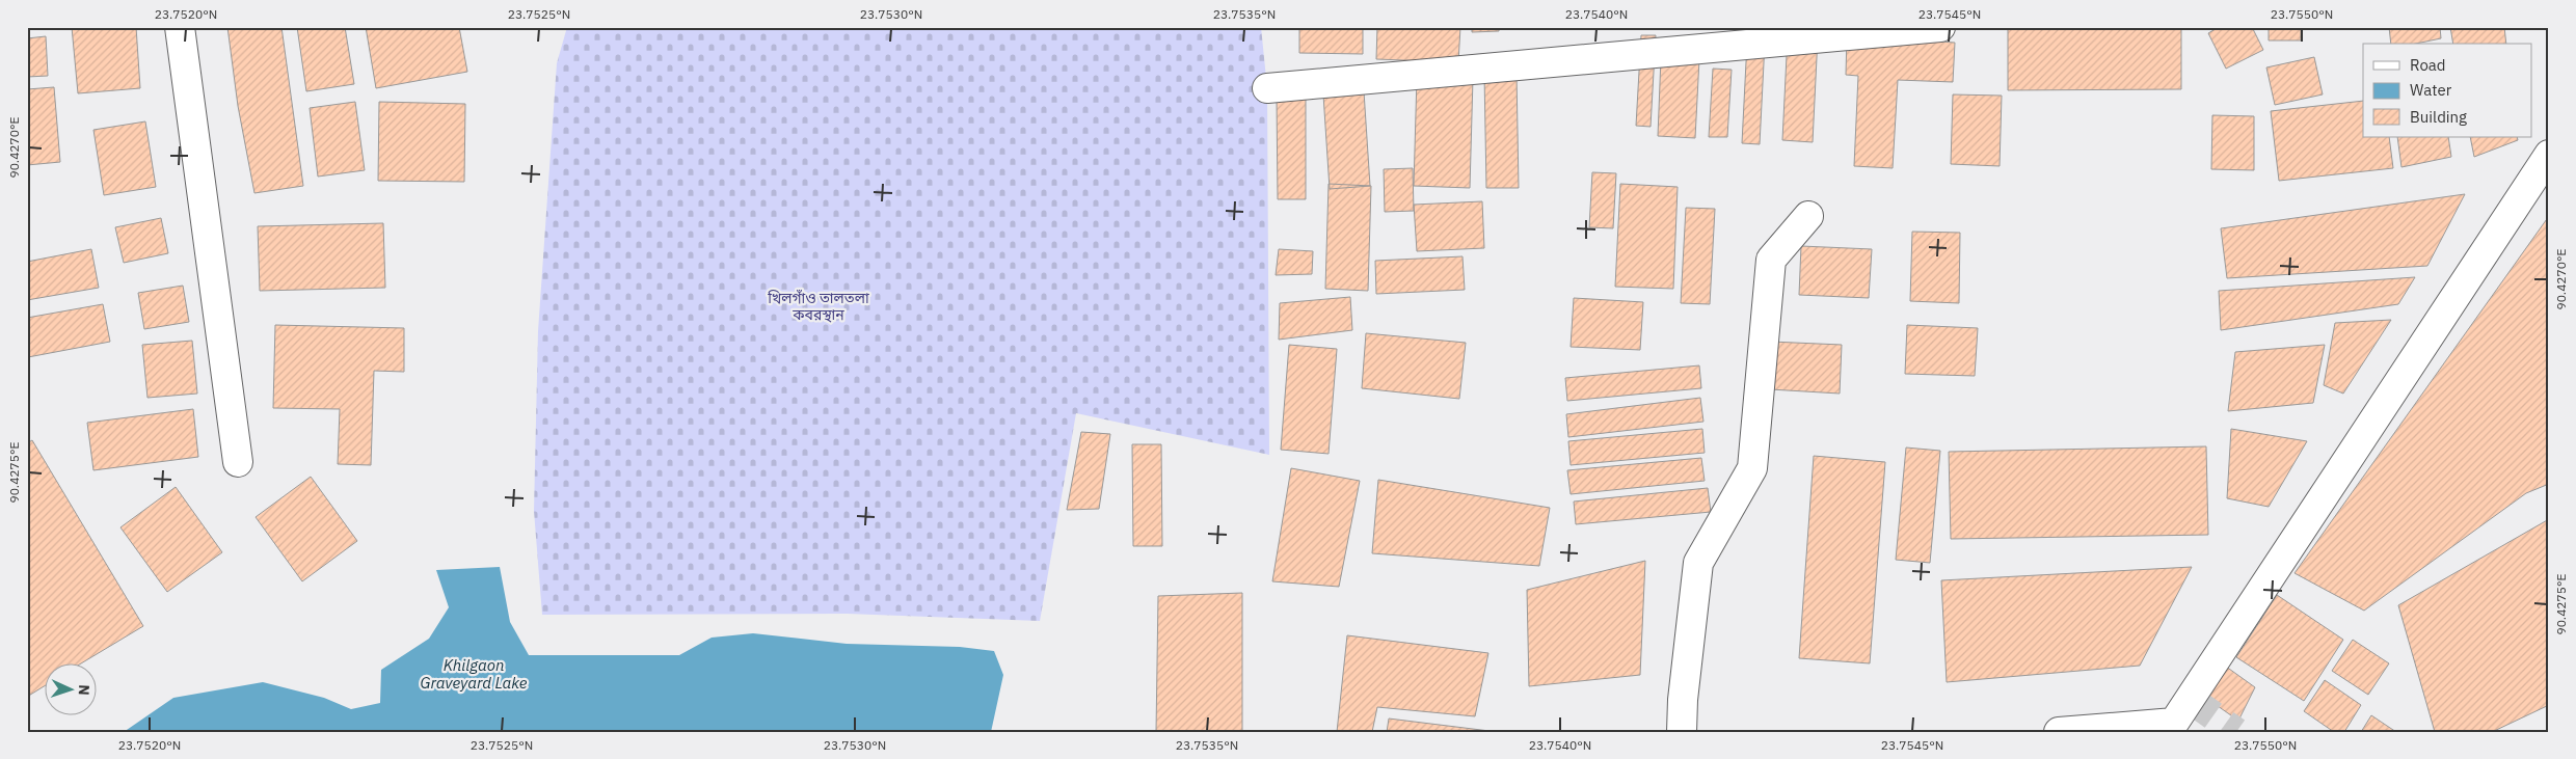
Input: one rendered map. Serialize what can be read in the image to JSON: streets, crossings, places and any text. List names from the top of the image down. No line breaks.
{"water":["Khilgaon Graveyard Lake"],"parks":["খিলগাঁও তালতলা কবরস্থান"],"legend":["Road","Water","Building"],"north":"right","coordinates":["23.7520°N","23.7525°N","23.7530°N","23.7535°N","23.7540°N","23.7545°N","23.7550°N","90.4270°E","90.4275°E"]}
